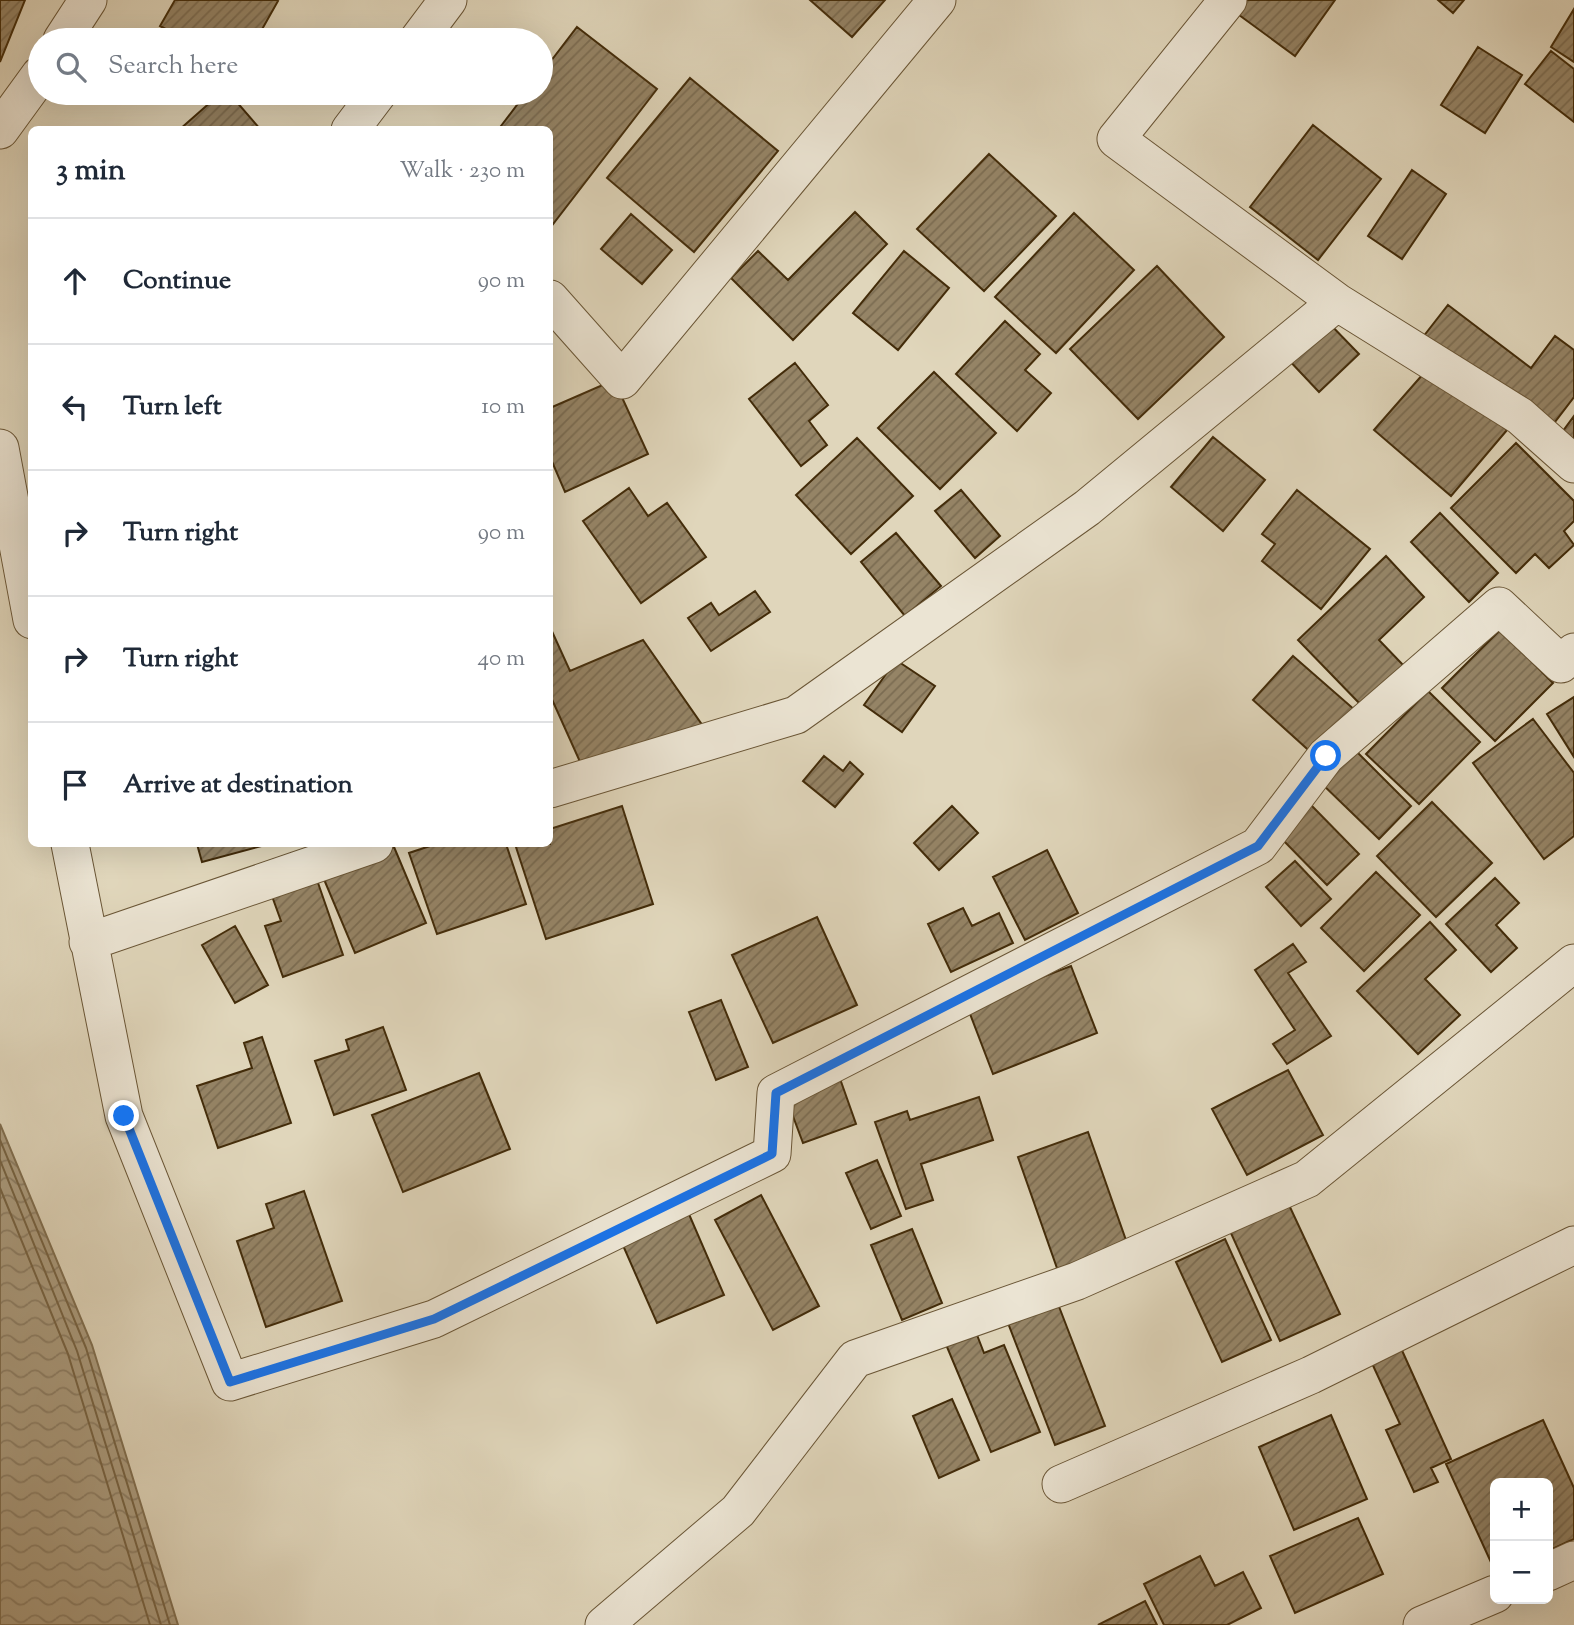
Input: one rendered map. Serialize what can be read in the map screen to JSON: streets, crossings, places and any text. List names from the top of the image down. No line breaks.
{"page":{"search":"Search here","heading":["3 min","Walk · 230 m"],"list":[["Continue","90 m"],["Turn left","10 m"],["Turn right","90 m"],["Turn right","40 m"],"Arrive at destination"],"map_buttons":["+","−"]}}
